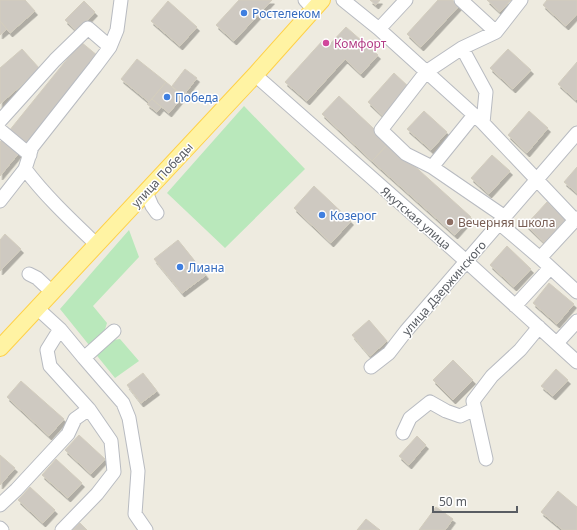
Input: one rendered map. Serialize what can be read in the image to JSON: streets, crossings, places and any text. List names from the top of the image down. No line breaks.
{"streets":{"main road":["улица Победы"],"street":["Якутская улица","улица Дзержинского"]},"crossings":[["улица Победы","Якутская улица"],["Якутская улица","улица Дзержинского"]],"places":["Ростелеком","Комфорт","Победа","Козерог","Вечерняя школа","Лиана"],"scale_bar":"50 m"}
